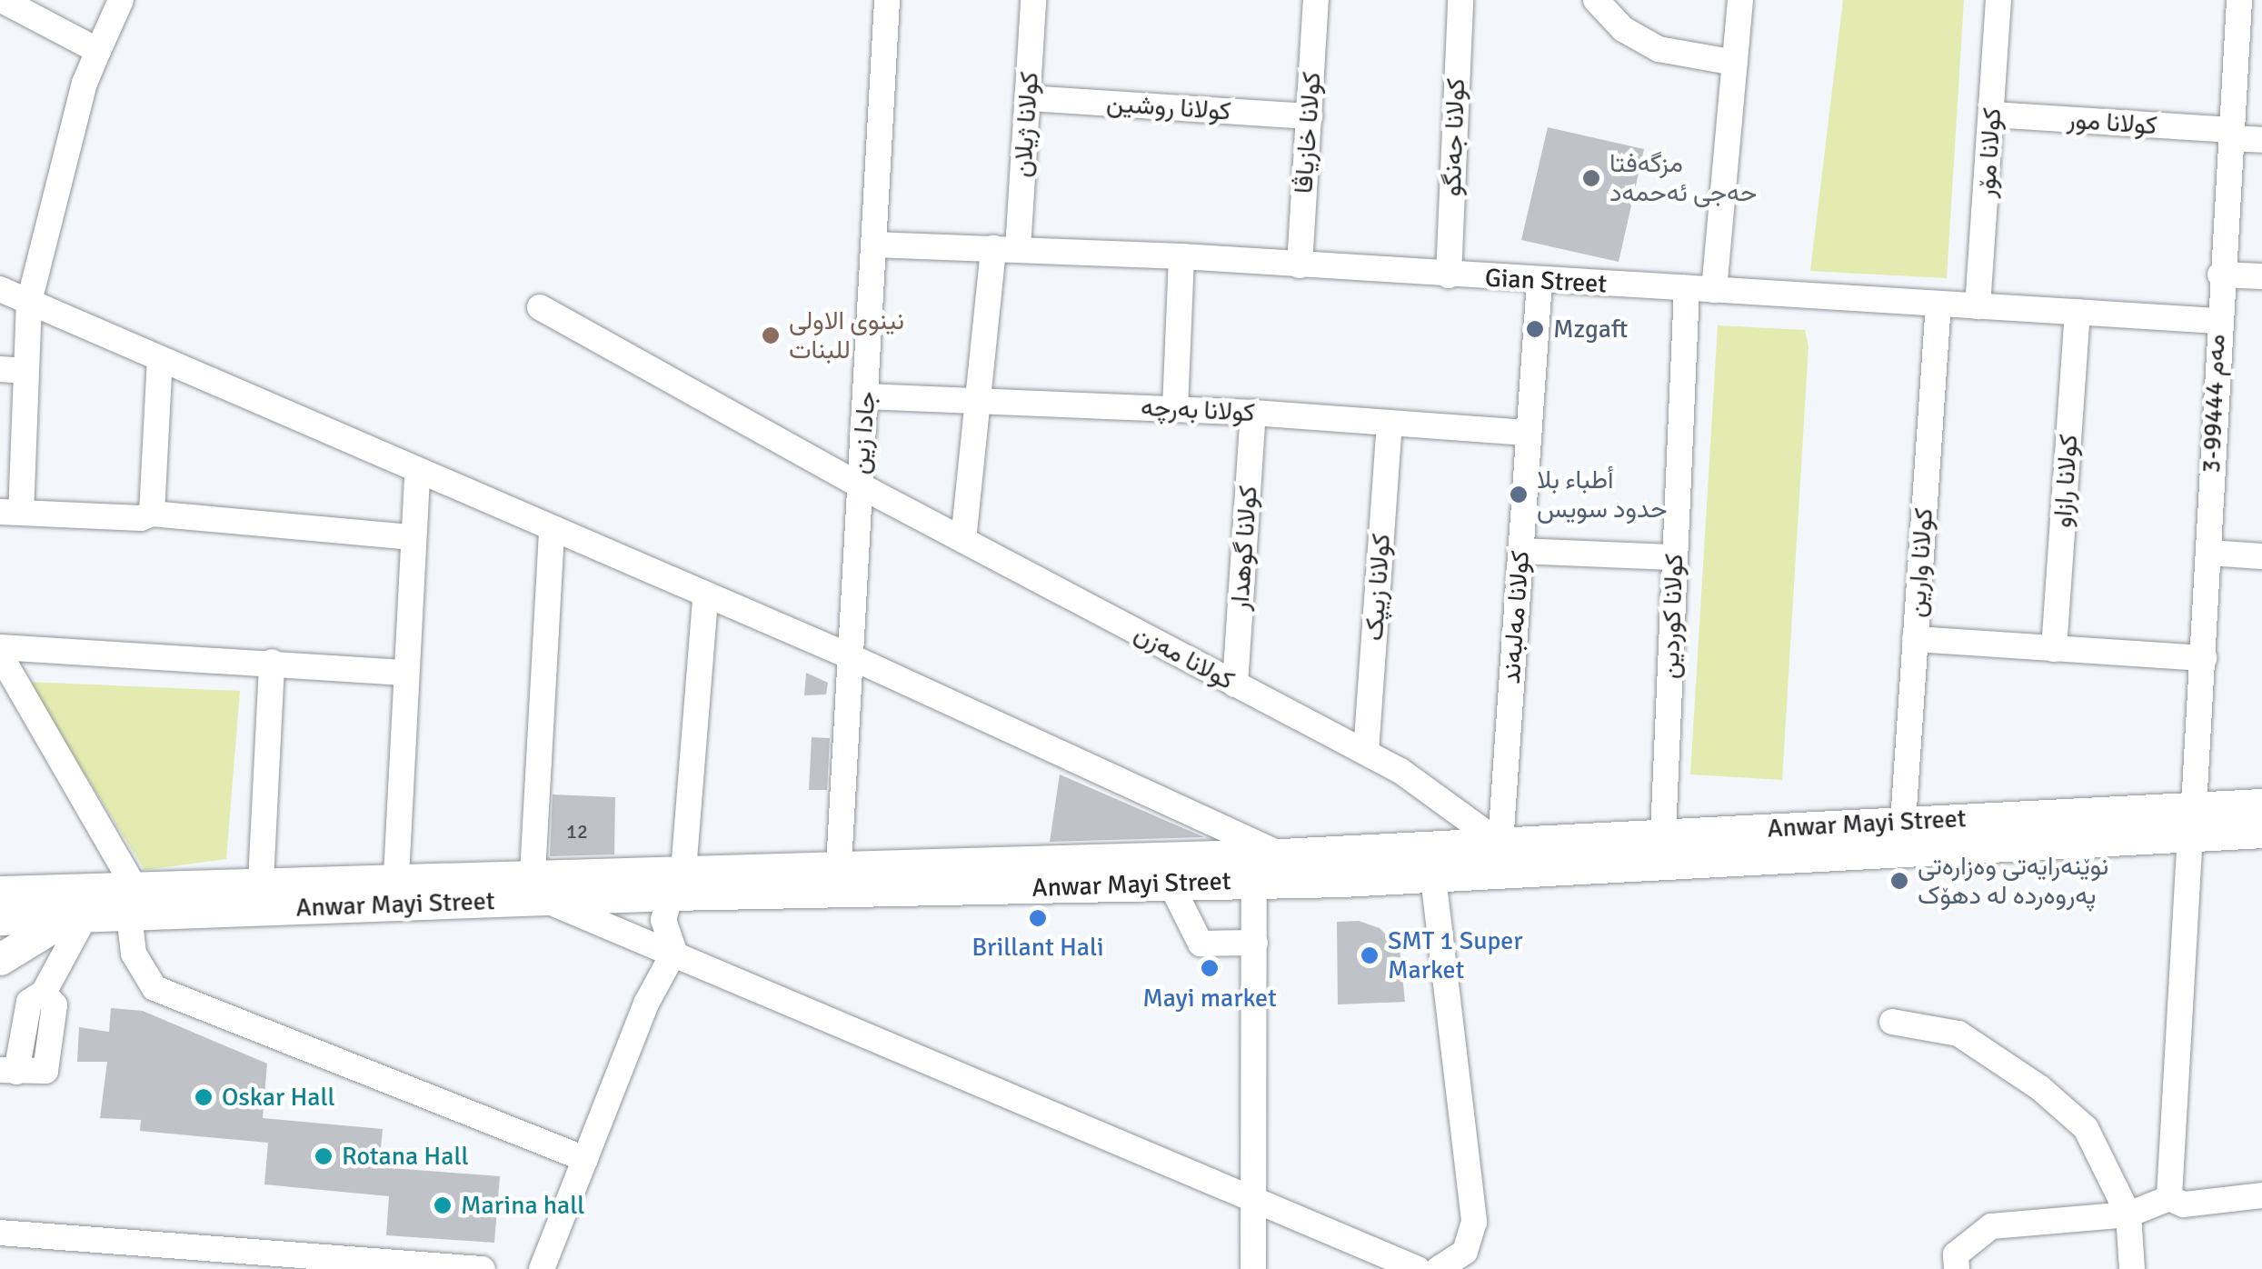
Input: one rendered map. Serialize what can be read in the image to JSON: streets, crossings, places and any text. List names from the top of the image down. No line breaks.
{"streets":{"main road":["Anwar Mayi Street"],"street":["کولانا روشین","کولانا مور","کولانا ژیلان","کولانا خازیاڤا","کولانا جەنگو","کولانا مۆر","Gian Street","مەم 99444-3","کولانا بەرچە","جادا زین","کولانا رازاو","کولانا گوهدار","کولانا وارین","کولانا زیپک","کولانا کوردین","کولانا مەلبەند","کولانا مەزن"]},"crossings":[["کولانا روشین","کولانا ژیلان"],["کولانا روشین","کولانا خازیاڤا"],["کولانا مور","کولانا مۆر"],["کولانا مور","مەم 99444-3"],["کولانا ژیلان","Gian Street"],["کولانا ژیلان","کولانا بەرچە"],["کولانا ژیلان","کولانا مەزن"],["کولانا خازیاڤا","Gian Street"],["کولانا جەنگو","Gian Street"],["کولانا مۆر","Gian Street"],["Gian Street","مەم 99444-3"],["Gian Street","جادا زین"],["Gian Street","کولانا رازاو"],["Gian Street","کولانا وارین"],["Gian Street","کولانا کوردین"],["Gian Street","کولانا مەلبەند"],["مەم 99444-3","Anwar Mayi Street"],["کولانا بەرچە","جادا زین"],["کولانا بەرچە","کولانا گوهدار"],["کولانا بەرچە","کولانا زیپک"],["کولانا بەرچە","کولانا مەلبەند"],["جادا زین","کولانا مەزن"],["جادا زین","Anwar Mayi Street"],["کولانا گوهدار","کولانا مەزن"],["کولانا وارین","Anwar Mayi Street"],["کولانا زیپک","کولانا مەزن"],["کولانا کوردین","Anwar Mayi Street"],["کولانا مەلبەند","کولانا مەزن"],["کولانا مەلبەند","Anwar Mayi Street"],["کولانا مەزن","Anwar Mayi Street"]],"places":["مزگەفتا حەجی ئەحمەد","Mzgaft","نينوى الاولى للبنات","أطباء بلا حدود سويس","نوێنەرایەتی وەزارەتی پەروەردە لە دهۆک","Brillant Hali","SMT 1 Super Market","Mayi market","Oskar Hall","Rotana Hall","Marina hall"],"house_numbers":["12"]}
